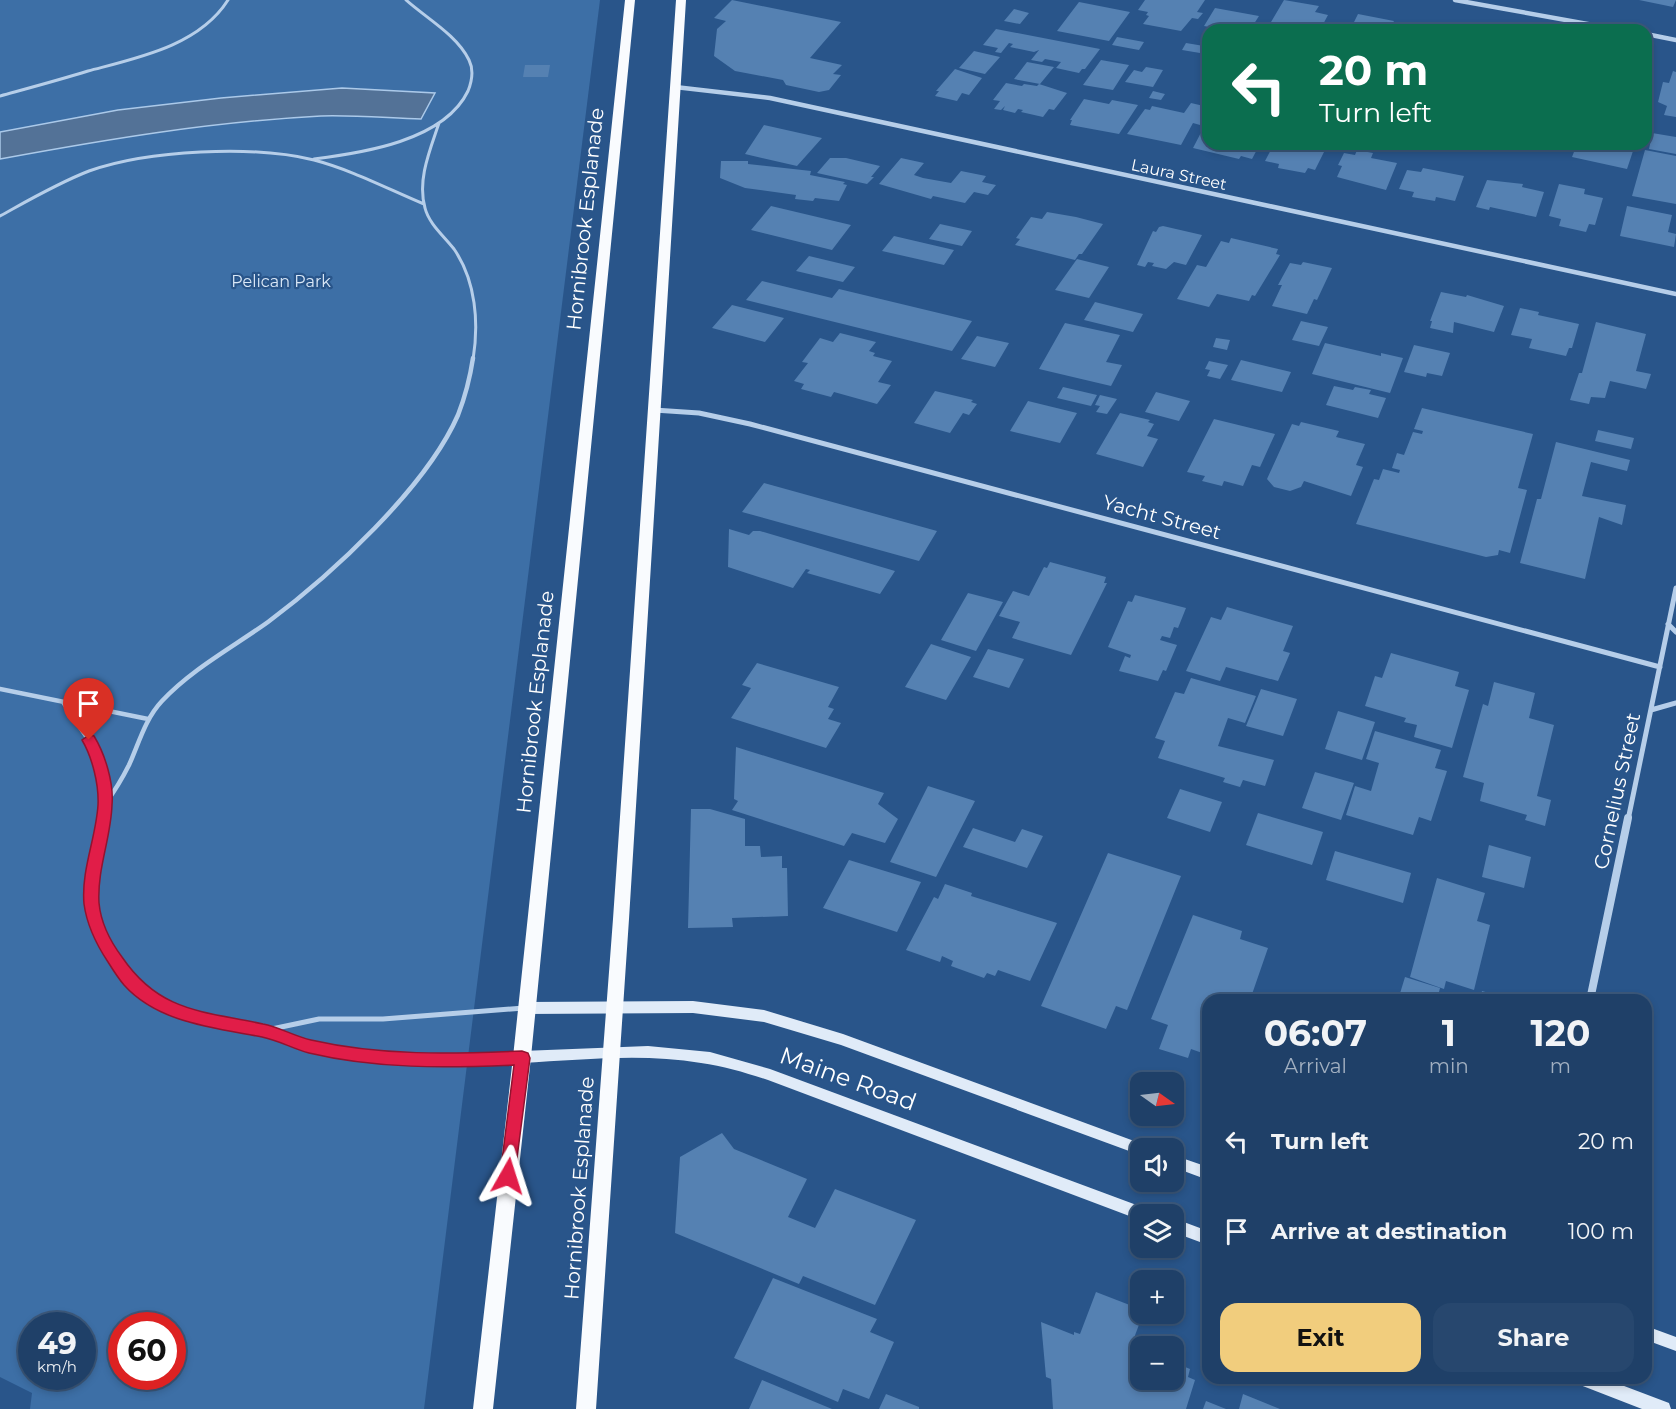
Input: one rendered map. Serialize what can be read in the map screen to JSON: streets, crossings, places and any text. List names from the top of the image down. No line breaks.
{"streets":{"main road":["Hornibrook Esplanade"],"street":["Laura Street","Yacht Street","Cornelius Street","Maine Road"]},"crossings":[["Laura Street","Hornibrook Esplanade"],["Hornibrook Esplanade","Yacht Street"],["Hornibrook Esplanade","Maine Road"],["Yacht Street","Cornelius Street"]],"parks":["Pelican Park"],"north":"right","page":{"turn":["20 m","Turn left"],"eta":["06:07","Arrival","1","min","120","m"],"map_buttons":["+","−"],"list":[{"name":"Turn left","value":"20 m"},{"name":"Arrive at destination","value":"100 m"}],"buttons":["Exit","Share"],"speed":"49 km/h","limit":"60"}}
